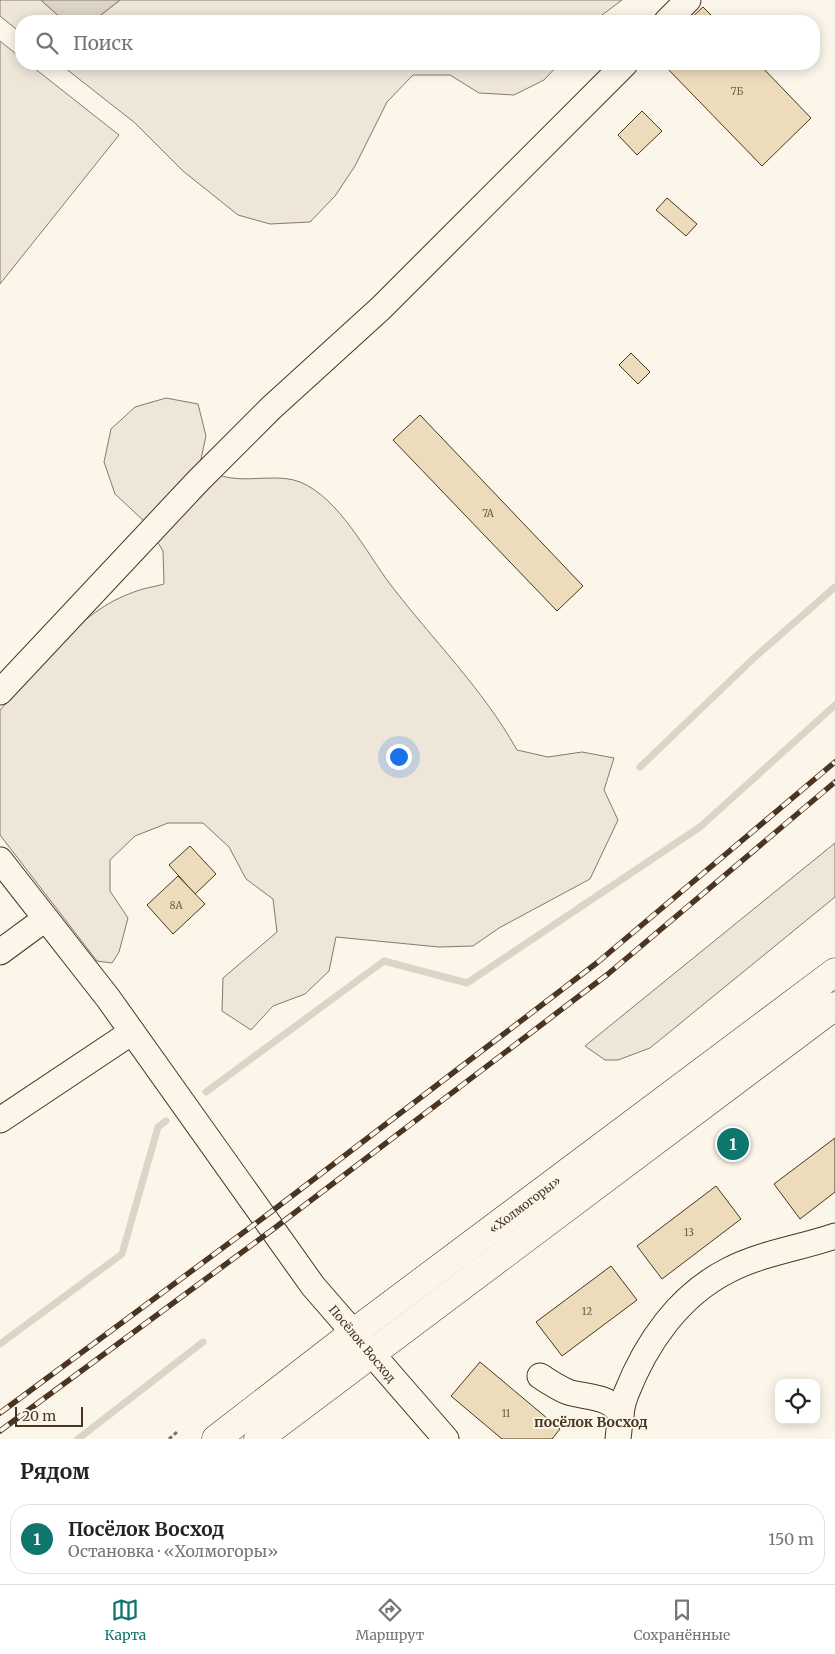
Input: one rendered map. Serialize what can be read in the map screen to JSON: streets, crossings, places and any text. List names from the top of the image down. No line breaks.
{"streets":{"highway":["«Холмогоры»"],"street":["Посёлок Восход"]},"crossings":[["«Холмогоры»","Посёлок Восход"]],"districts":["посёлок Восход"],"house_numbers":["7Б","7А","8А","13","12","11"],"scale_bar":"20 m","page":{"search":"Поиск","pins":"1","scale":"20 m","heading":"Рядом","list":[{"mark":"1","name":"Посёлок Восход","note":"Остановка · «Холмогоры»","value":"150 m"}],"nav":["Карта","Маршрут","Сохранённые"]}}
